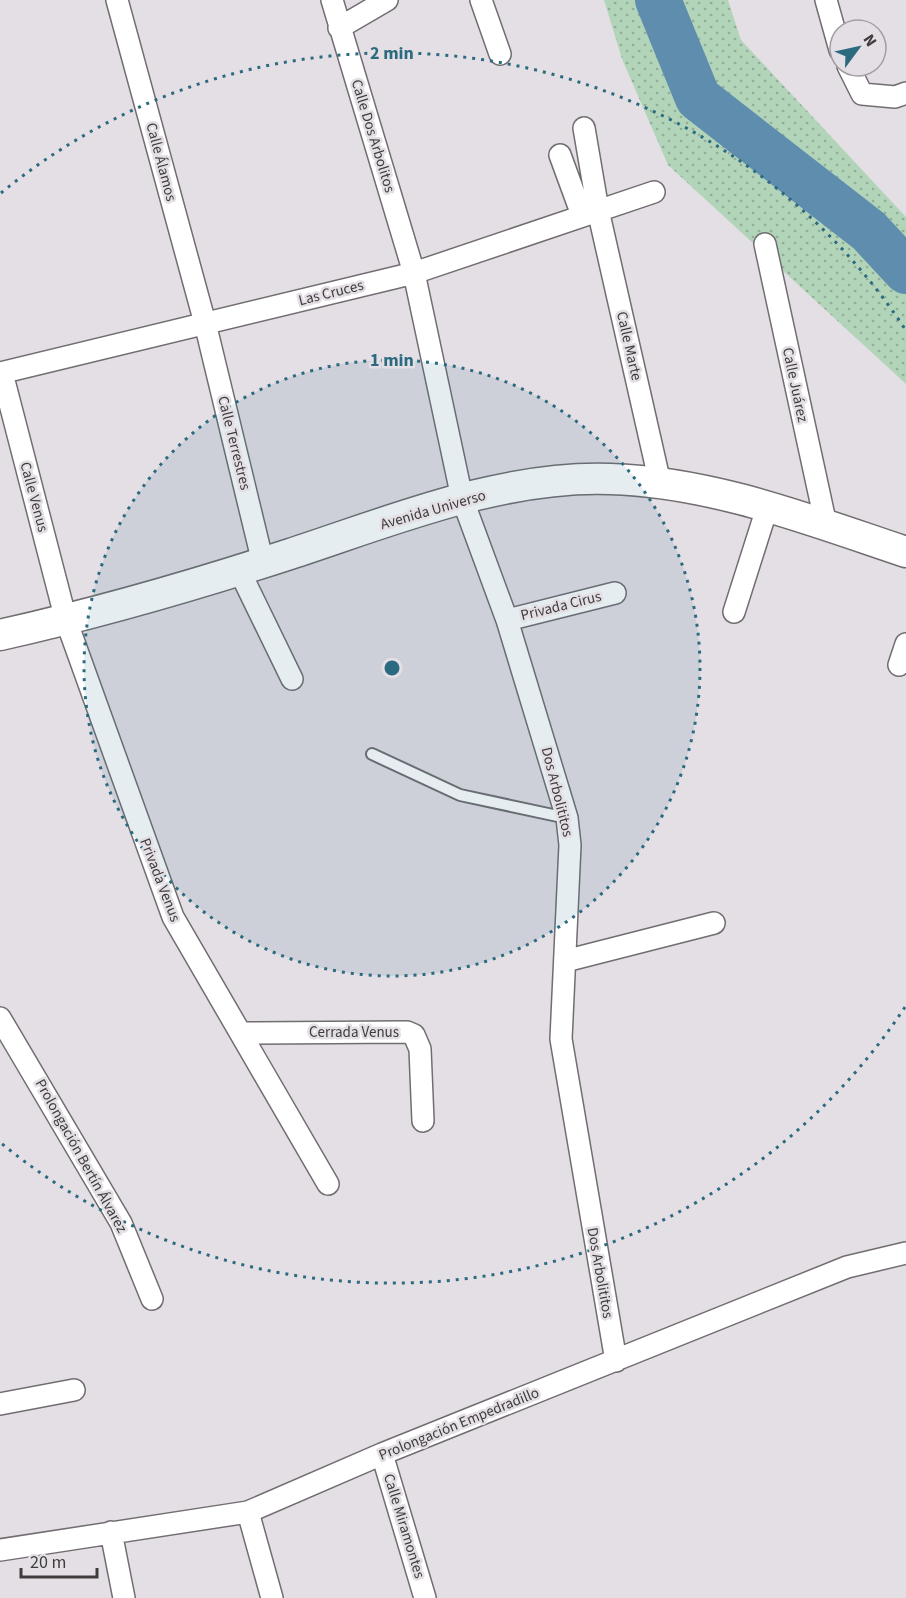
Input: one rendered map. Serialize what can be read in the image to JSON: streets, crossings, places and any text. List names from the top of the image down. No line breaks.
{"streets":{"street":["Calle Dos Arbolitos","Calle Álamos","Las Cruces","Calle Marte","Calle Juárez","Calle Terrestres","Calle Venus","Avenida Universo","Privada Cirus","Dos Arbolititos","Privada Venus","Cerrada Venus","Prolongación Bertín Álvarez","Prolongación Empedradillo","Calle Miramontes"]},"crossings":[["Calle Dos Arbolitos","Las Cruces"],["Calle Dos Arbolitos","Dos Arbolititos"],["Calle Álamos","Las Cruces"],["Calle Álamos","Calle Terrestres"],["Las Cruces","Calle Marte"],["Las Cruces","Calle Terrestres"],["Las Cruces","Calle Venus"],["Las Cruces","Dos Arbolititos"],["Calle Marte","Avenida Universo"],["Calle Juárez","Avenida Universo"],["Calle Terrestres","Avenida Universo"],["Calle Venus","Avenida Universo"],["Calle Venus","Privada Venus"],["Avenida Universo","Dos Arbolititos"],["Avenida Universo","Privada Venus"],["Privada Cirus","Dos Arbolititos"],["Dos Arbolititos","Prolongación Empedradillo"],["Privada Venus","Cerrada Venus"],["Prolongación Empedradillo","Calle Miramontes"]],"scale_bar":"20 m","north":"top right","rings":["2 min","1 min"]}
